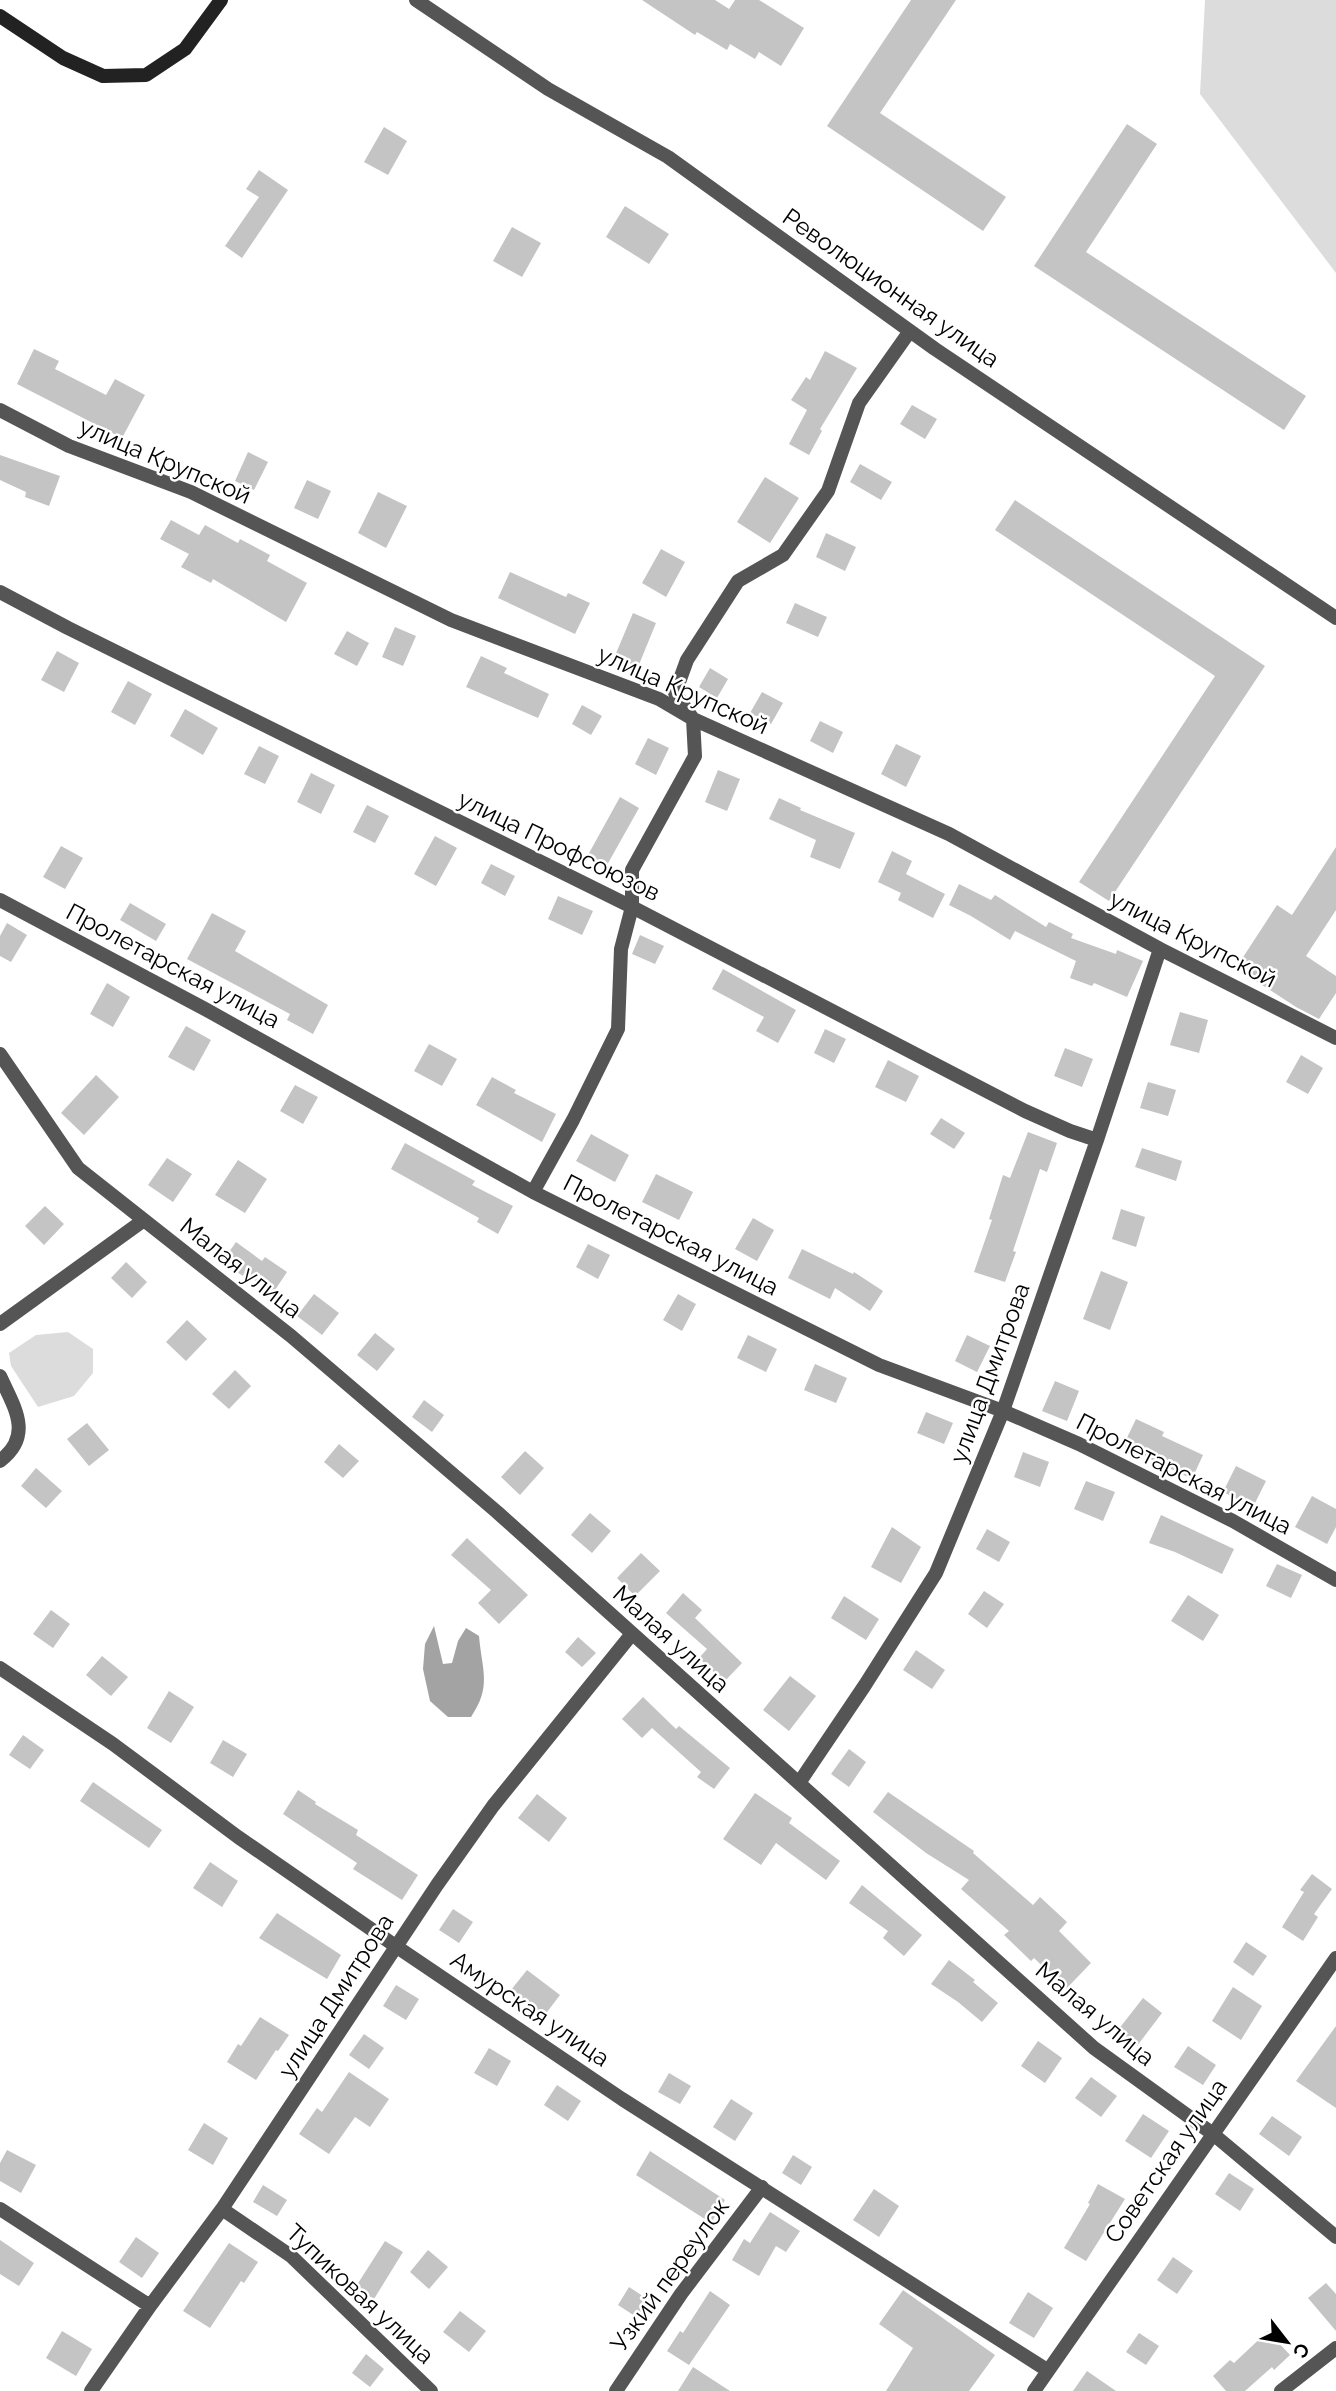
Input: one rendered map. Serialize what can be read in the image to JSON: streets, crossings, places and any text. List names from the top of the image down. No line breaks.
{"streets":{"street":["Революционная улица","улица Крупской","улица Профсоюзов","Пролетарская улица","Малая улица","улица Дмитрова","Амурская улица","Советская улица","Узкий переулок","Тупиковая улица"]},"crossings":[["улица Крупской","улица Дмитрова"],["улица Профсоюзов","улица Дмитрова"],["Пролетарская улица","улица Дмитрова"],["Малая улица","улица Дмитрова"],["Малая улица","Советская улица"],["улица Дмитрова","Амурская улица"],["улица Дмитрова","Тупиковая улица"],["Амурская улица","Советская улица"],["Амурская улица","Узкий переулок"]],"north":"bottom right"}
